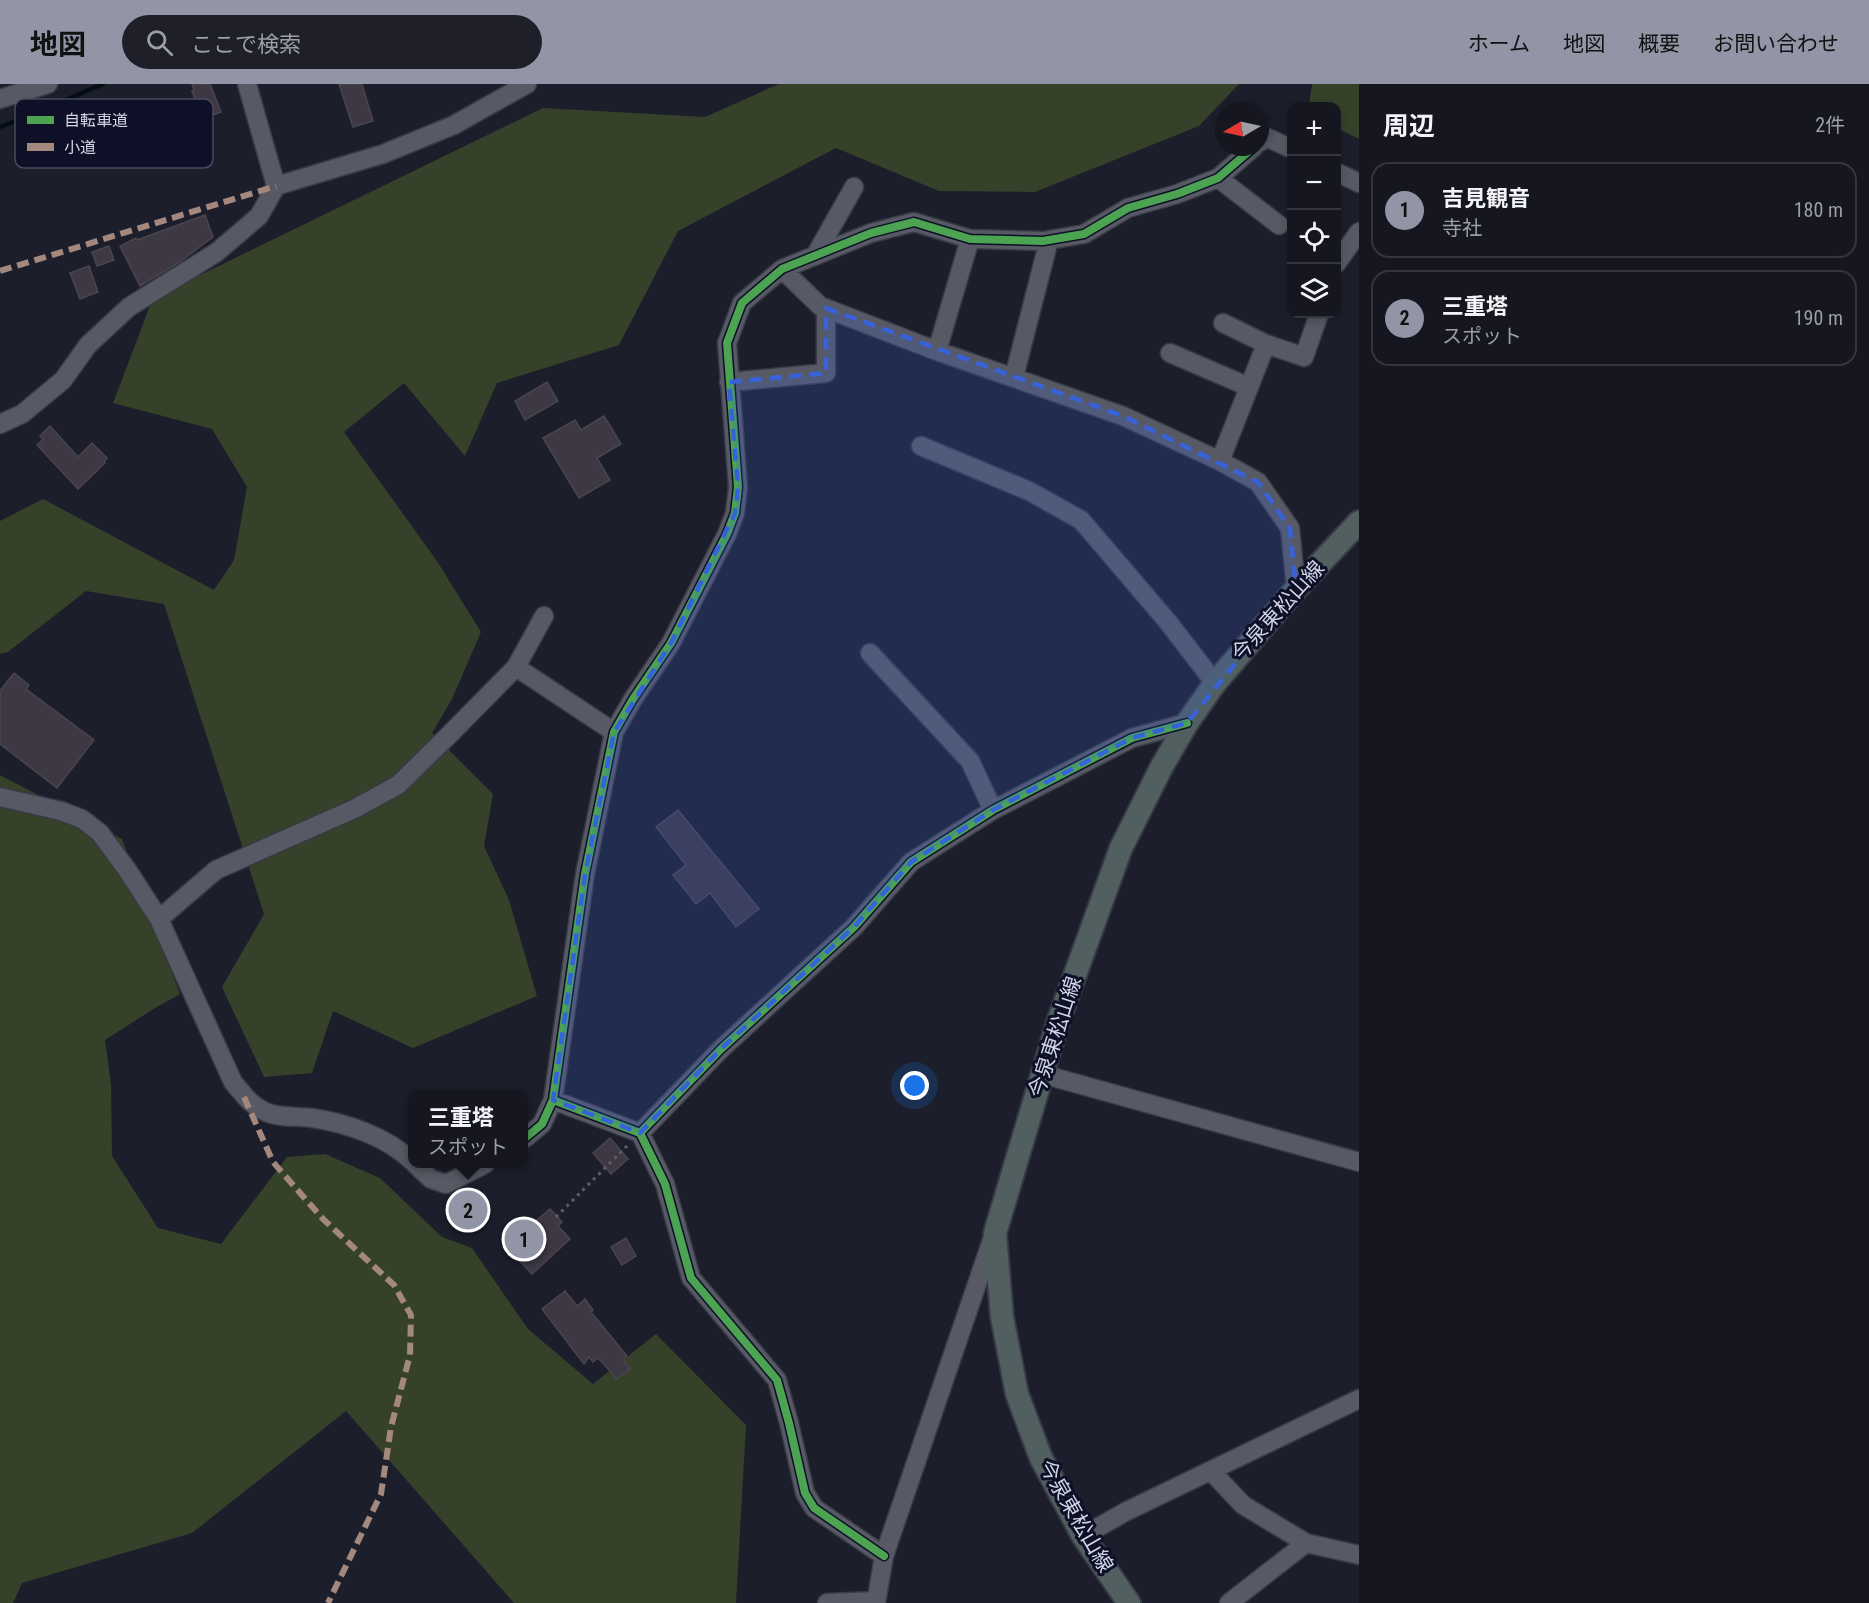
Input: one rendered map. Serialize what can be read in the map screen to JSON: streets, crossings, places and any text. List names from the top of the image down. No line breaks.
{"streets":{"main road":["今泉東松山線"]},"legend":["自転車道","小道"],"north":"left","page":{"header":"地図","search":"ここで検索","nav":["ホーム","地図","概要","お問い合わせ"],"heading":["周辺","2件"],"map_buttons":["+","−"],"list":[{"mark":"1","name":"吉見観音","note":"寺社","value":"180 m"},{"mark":"2","name":"三重塔","note":"スポット","value":"190 m"}],"popup":["三重塔","スポット"],"pins":["2","1"]}}
